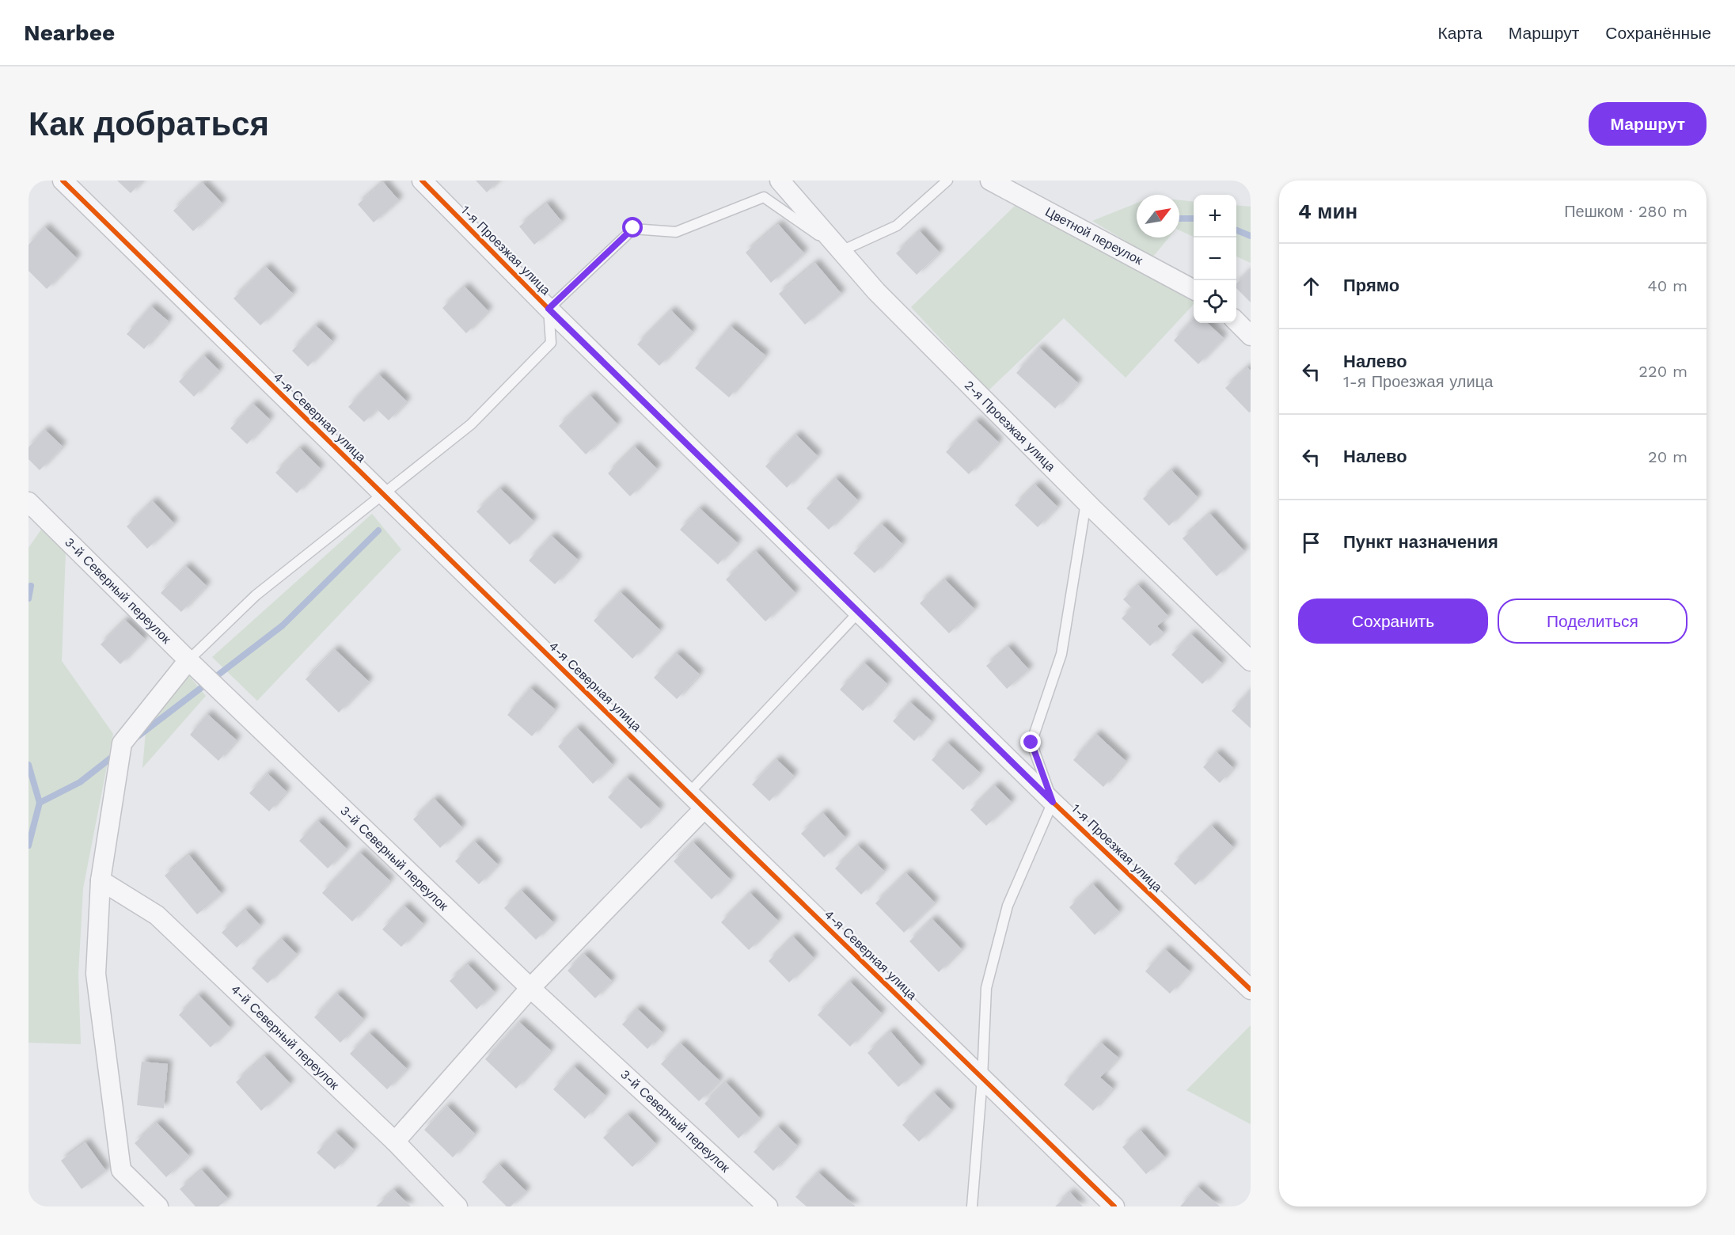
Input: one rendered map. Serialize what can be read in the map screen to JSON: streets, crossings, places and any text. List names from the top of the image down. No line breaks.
{"streets":{"street":["Цветной переулок","1-я Проезжая улица","4-я Северная улица","2-я Проезжая улица","3-й Северный переулок","4-й Северный переулок"]},"north":"top right","page":{"header":"Nearbee","nav":["Карта","Маршрут","Сохранённые"],"buttons":["Маршрут",["Сохранить","Поделиться"]],"title":"Как добраться","heading":["4 мин","Пешком · 280 m"],"map_buttons":["+","−"],"list":[["Прямо","40 m"],["Налево","1-я Проезжая улица","220 m"],["Налево","20 m"],"Пункт назначения"]}}
